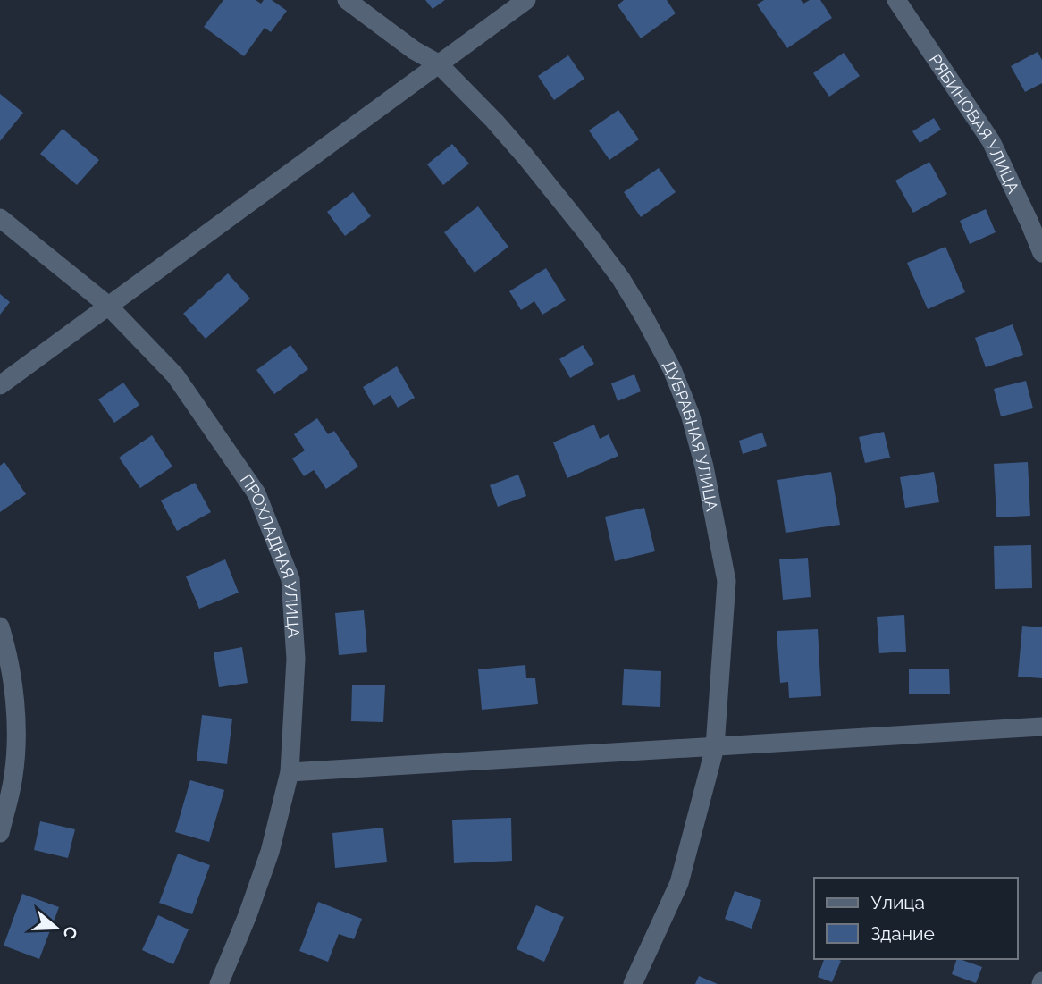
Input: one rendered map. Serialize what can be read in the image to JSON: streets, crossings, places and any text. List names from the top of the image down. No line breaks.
{"streets":{"street":["РЯБИНОВАЯ УЛИЦА","ДУБРАВНАЯ УЛИЦА","ПРОХЛАДНАЯ УЛИЦА"]},"legend":["Улица","Здание"],"north":"right"}
